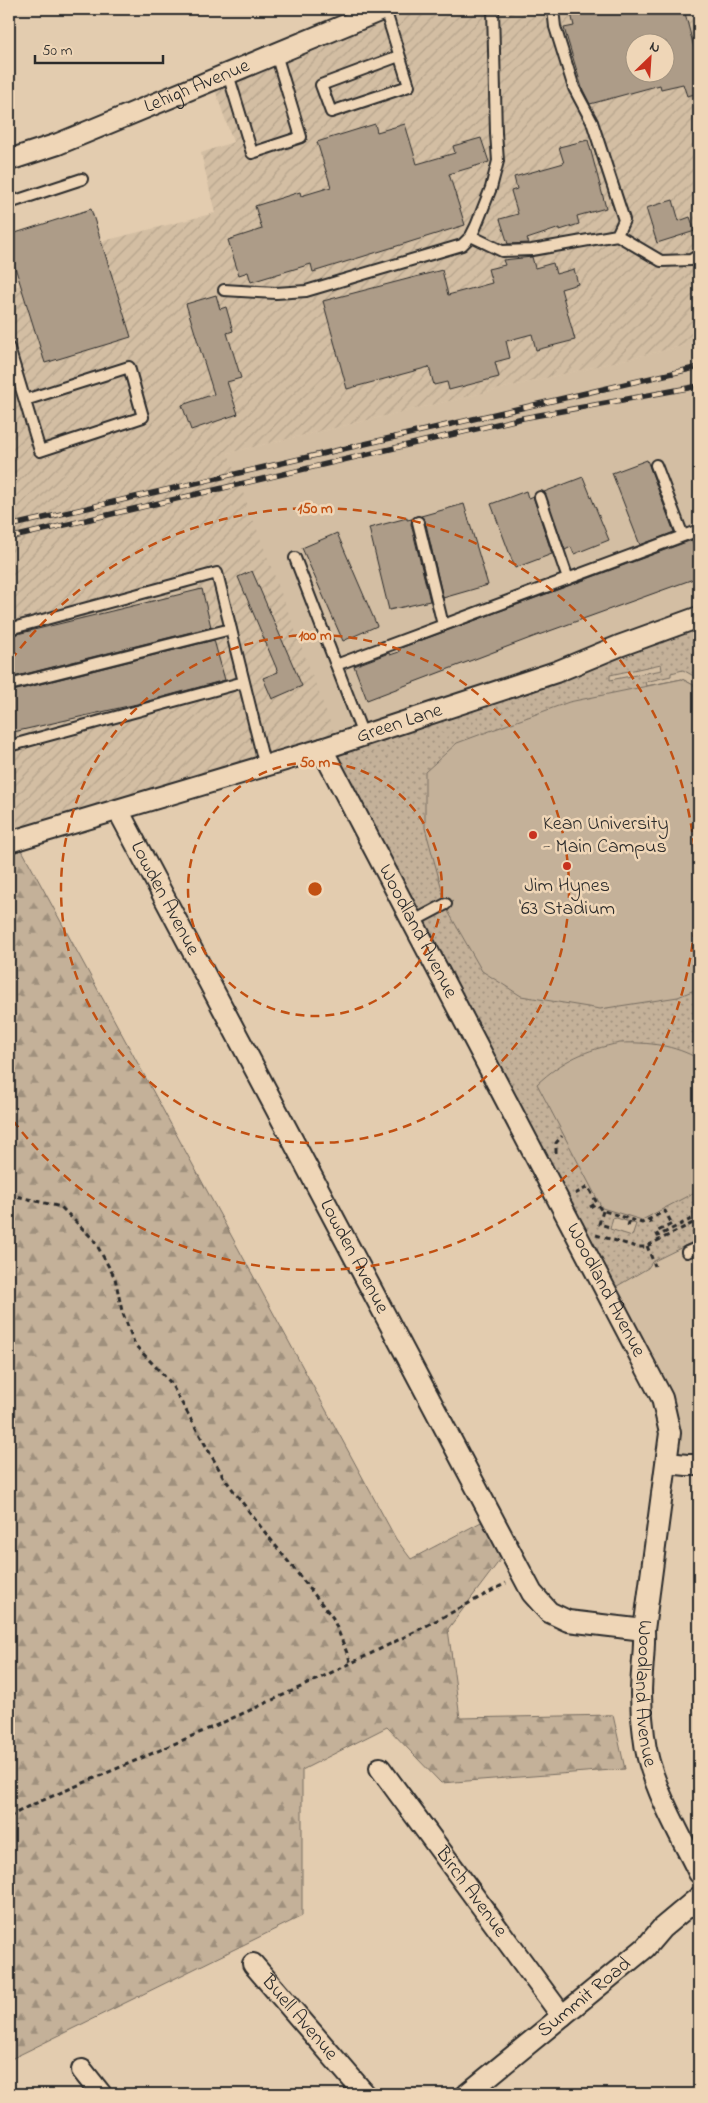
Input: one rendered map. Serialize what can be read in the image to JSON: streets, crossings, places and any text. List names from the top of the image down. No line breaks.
{"streets":{"street":["Lehigh Avenue","Green Lane","Lowden Avenue","Woodland Avenue","Birch Avenue","Summit Road","Buell Avenue"]},"crossings":[["Green Lane","Lowden Avenue"],["Green Lane","Woodland Avenue"],["Lowden Avenue","Woodland Avenue"],["Birch Avenue","Summit Road"]],"places":["Kean University - Main Campus","Jim Hynes '63 Stadium"],"scale_bar":"50 m","north":"top right","rings":["150 m","100 m","50 m"]}
